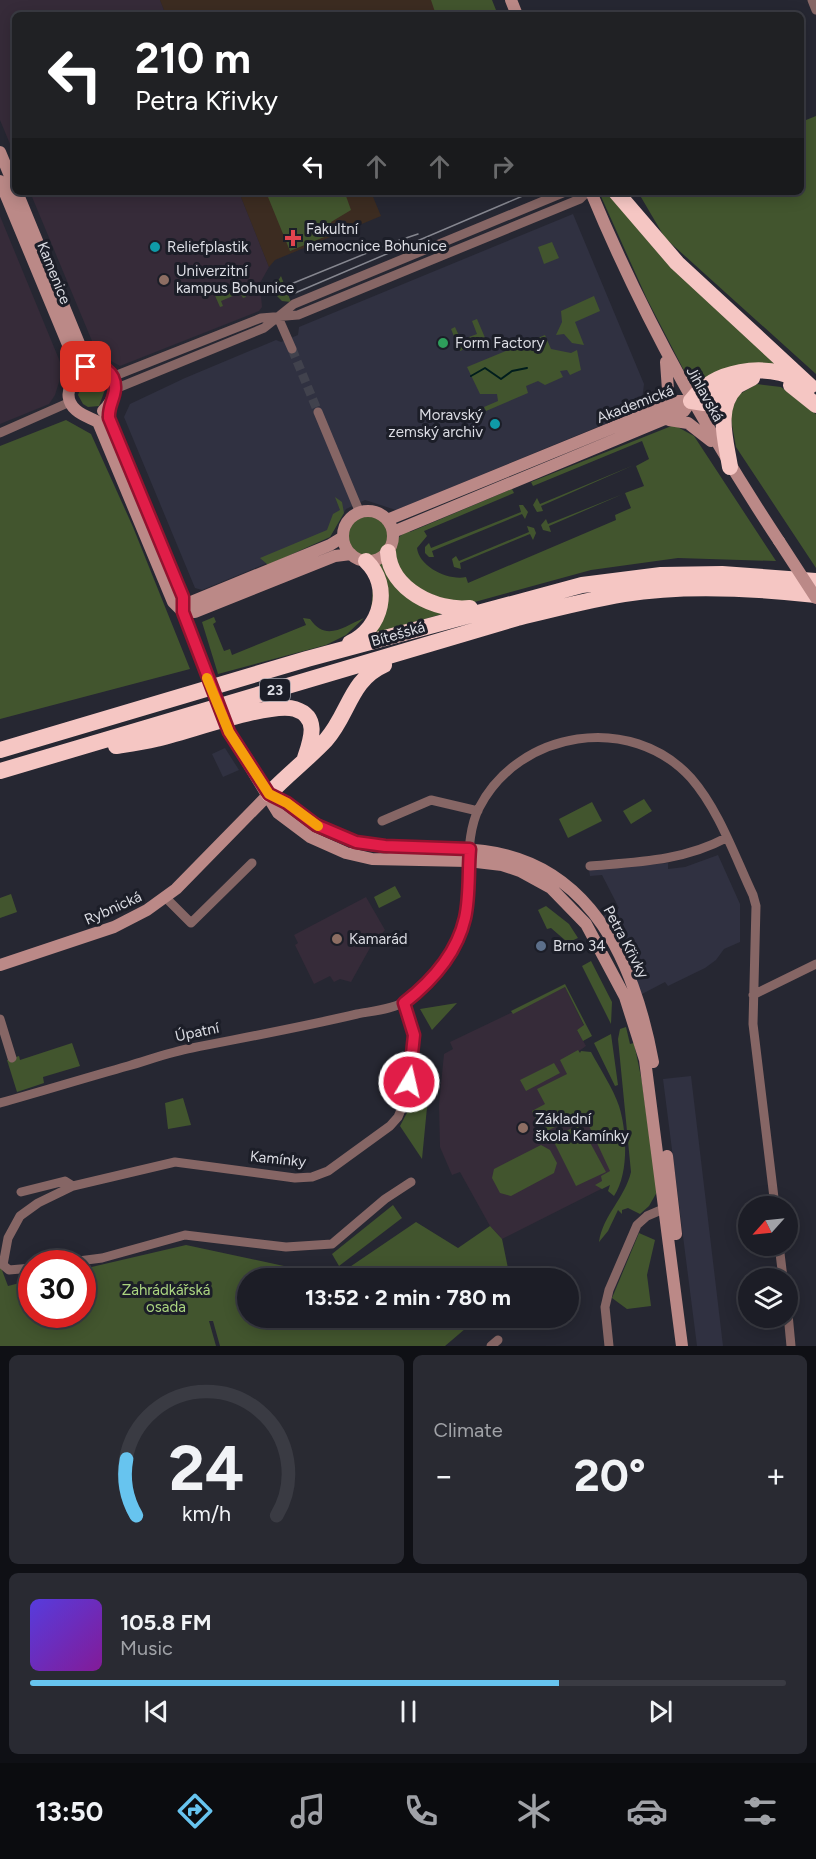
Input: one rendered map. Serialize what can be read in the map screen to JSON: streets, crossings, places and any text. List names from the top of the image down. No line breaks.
{"streets":{"highway":["Bítešská","23"],"street":["Kamenice","Jihlavská","Akademická","Rybnická","Petra Křivky","Úpatní","Kamínky"]},"crossings":[["Jihlavská","Akademická"],["Jihlavská","Bítešská"],["Rybnická","Petra Křivky"],["Úpatní","Kamínky"]],"parks":["Zahrádkářská osada"],"places":{"health":["Fakultní nemocnice Bohunice"],"other":["Reliefplastik","Univerzitní kampus Bohunice","Form Factory","Moravský zemský archiv","Kamarád","Brno 34","Základní škola Kamínky"]},"north":"bottom left","page":{"turn":["210 m","Petra Křivky"],"limit":"30","trip":"13:52 · 2 min · 780 m","tile":"Climate","heat":["−","20°","+"],"song":["105.8 FM","Music"],"tabs":"13:50","gauge":["24","km/h"]}}
